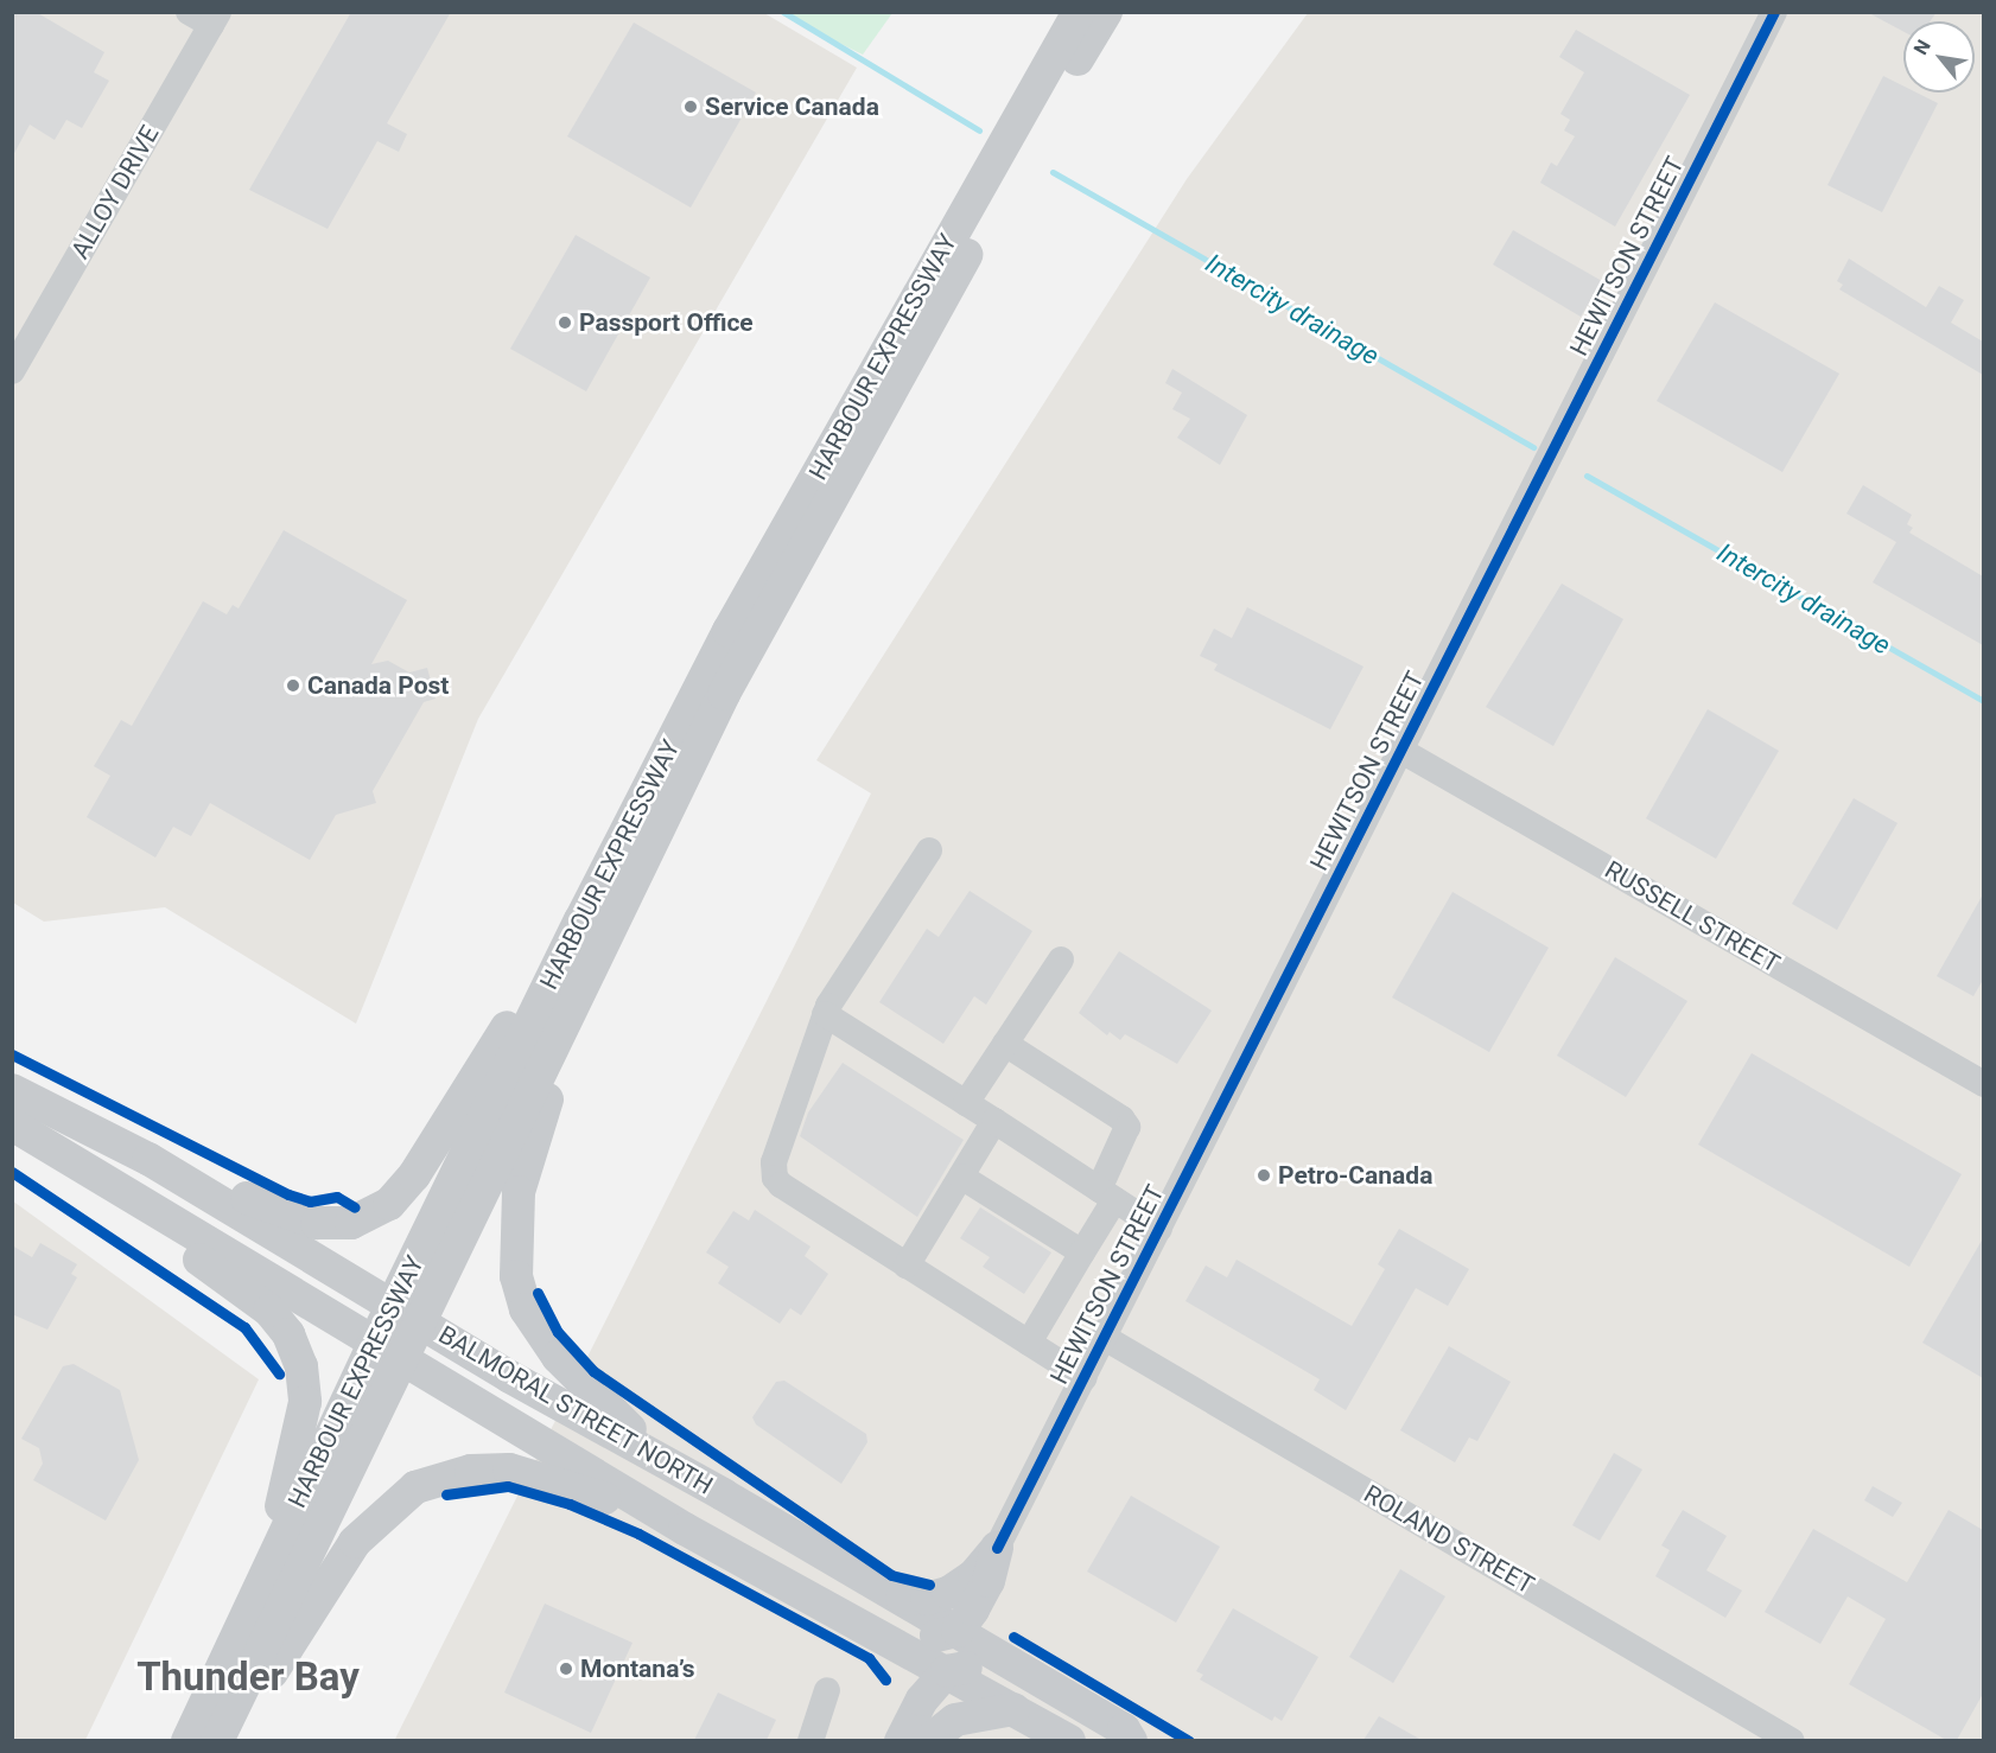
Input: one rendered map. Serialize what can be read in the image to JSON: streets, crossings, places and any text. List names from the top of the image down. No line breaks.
{"streets":{"main road":["HARBOUR EXPRESSWAY","BALMORAL STREET NORTH"],"street":["ALLOY DRIVE","HEWITSON STREET","RUSSELL STREET","ROLAND STREET"]},"crossings":[["HEWITSON STREET","RUSSELL STREET"],["HEWITSON STREET","ROLAND STREET"],["HARBOUR EXPRESSWAY","BALMORAL STREET NORTH"]],"districts":["Thunder Bay"],"water":["Intercity drainage"],"places":["Service Canada","Passport Office","Canada Post","Petro-Canada","Montana’s"],"north":"top left"}
